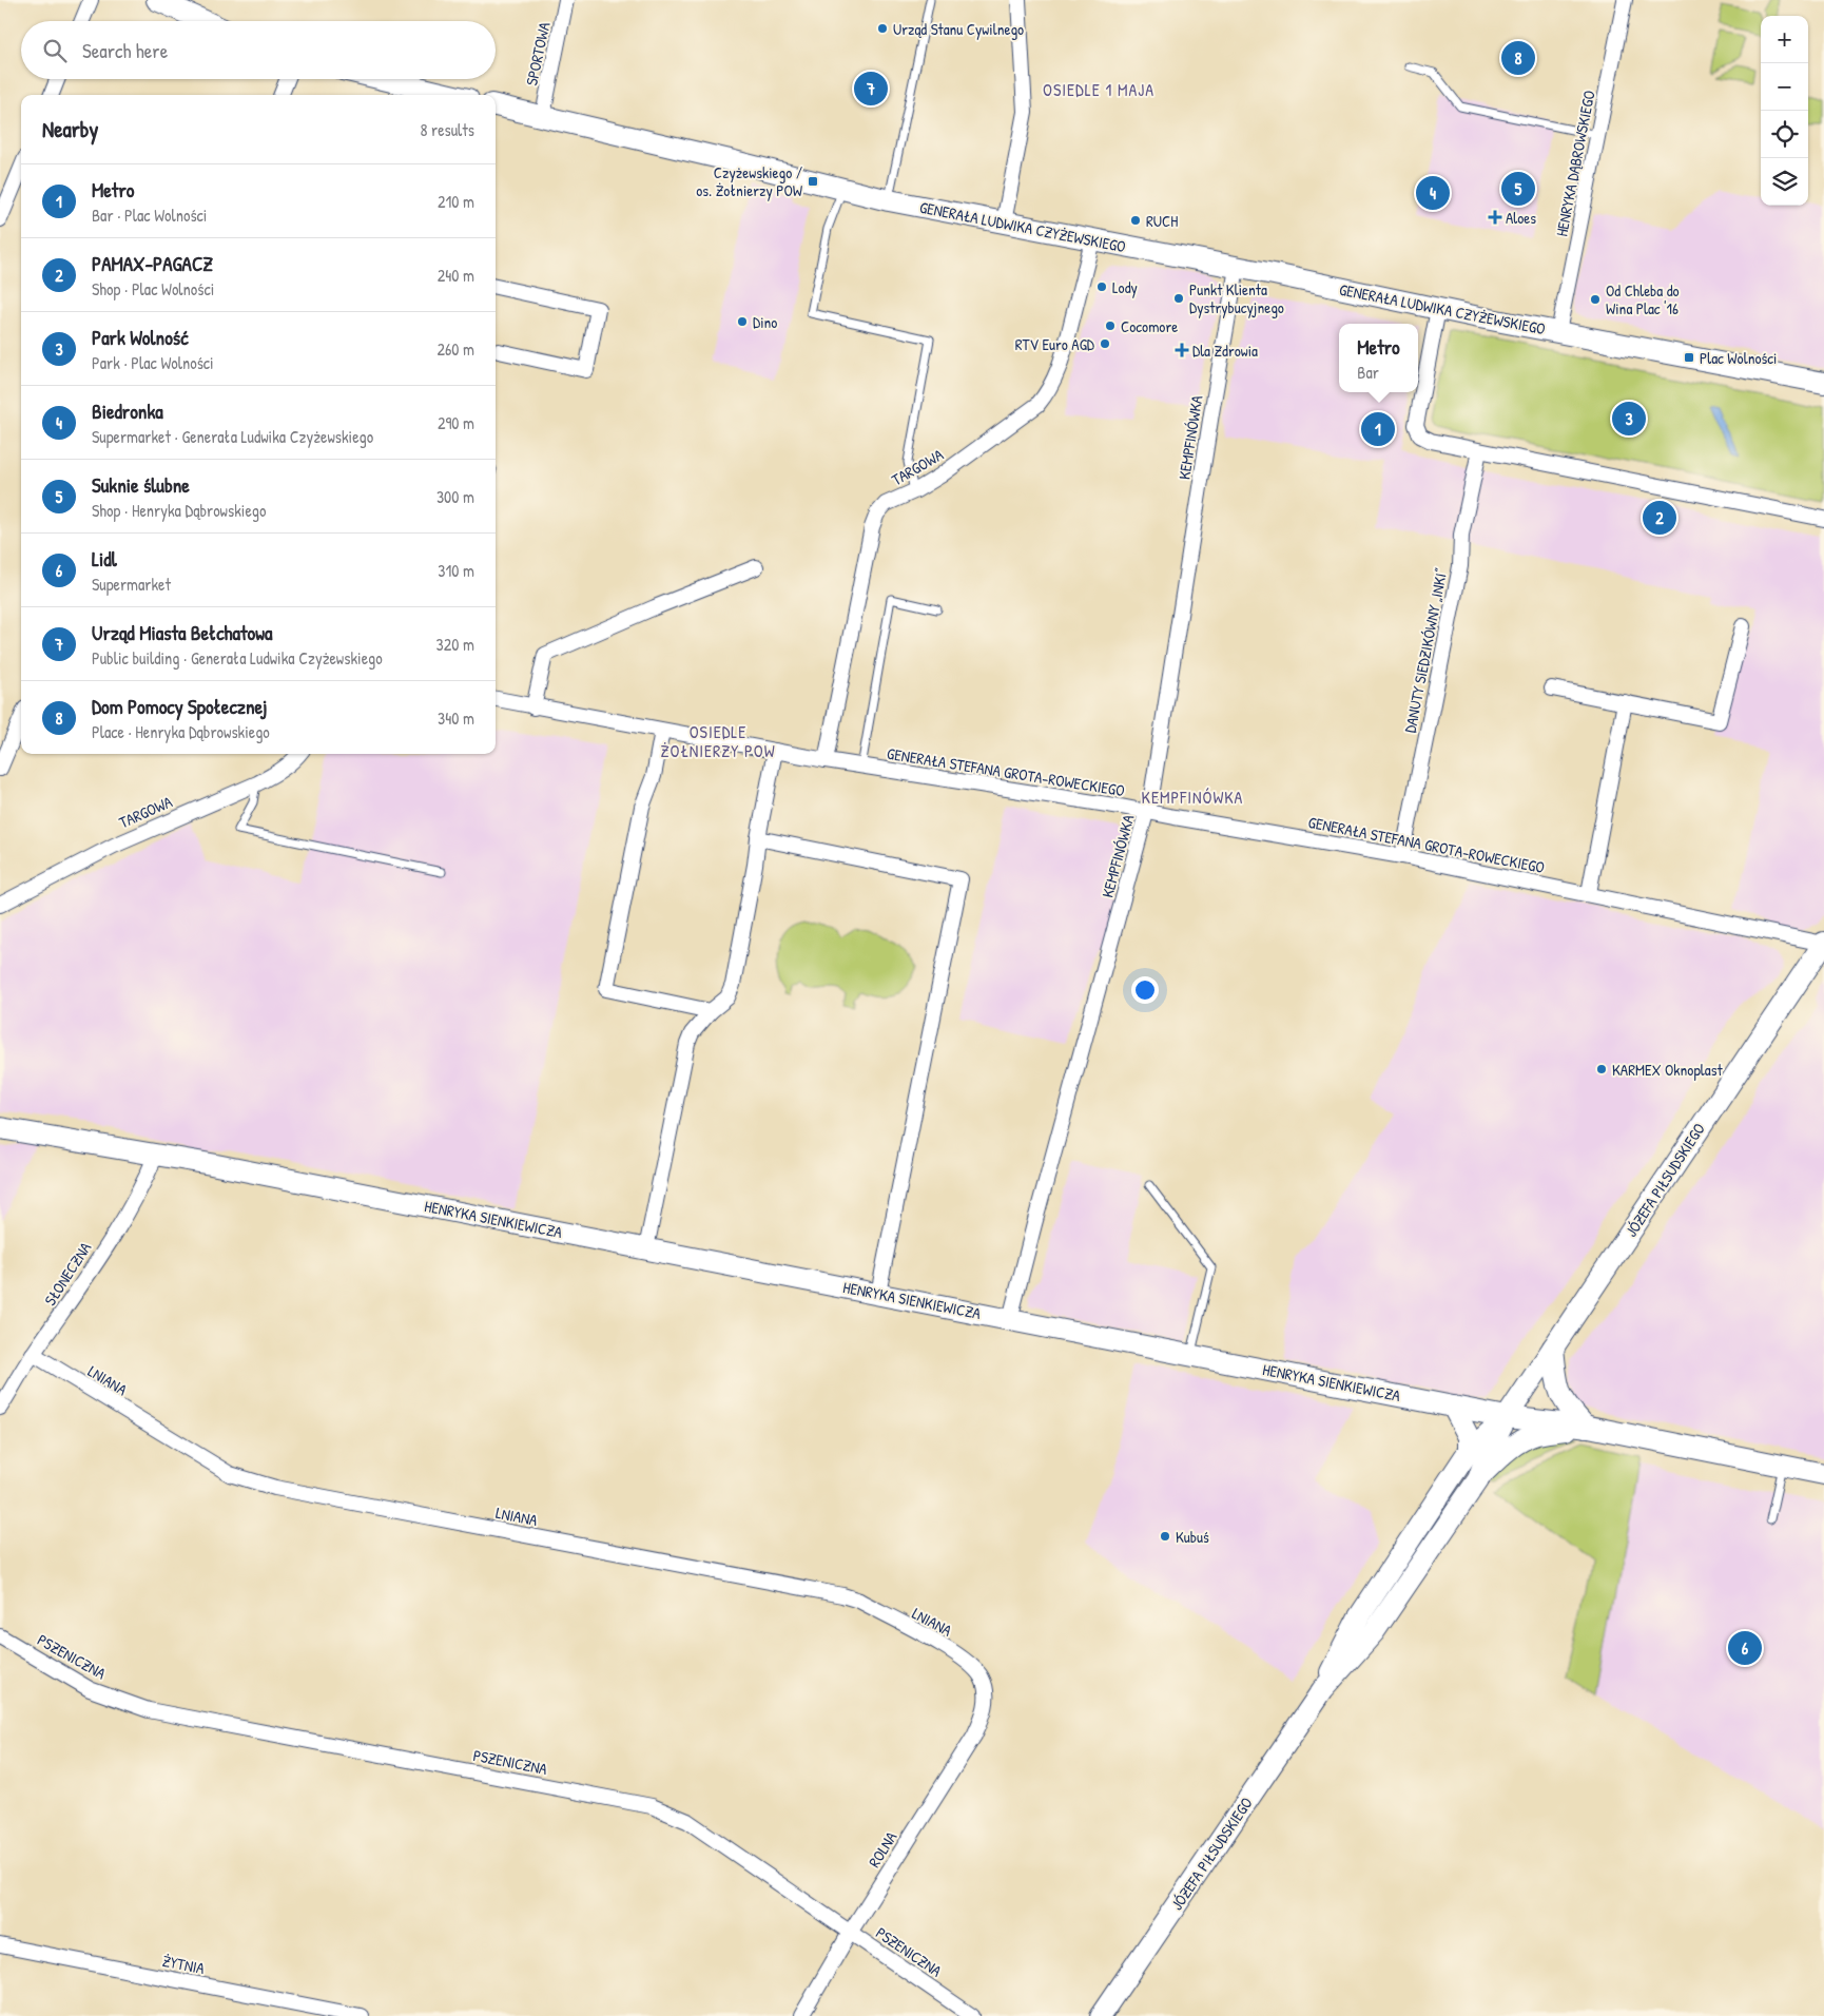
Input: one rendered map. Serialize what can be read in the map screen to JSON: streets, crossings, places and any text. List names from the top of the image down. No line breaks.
{"streets":{"street":["SPORTOWA","HENRYKA DĄBROWSKIEGO","GENERAŁA LUDWIKA CZYŻEWSKIEGO","KEMPFINÓWKA","TARGOWA","DANUTY SIEDZIKÓWNY „INKI”","GENERAŁA STEFANA GROTA-ROWECKIEGO","JÓZEFA PIŁSUDSKIEGO","HENRYKA SIENKIEWICZA","SŁONECZNA","LNIANA","PSZENICZNA","ROLNA","ŻYTNIA"]},"crossings":[["SPORTOWA","GENERAŁA LUDWIKA CZYŻEWSKIEGO"],["HENRYKA DĄBROWSKIEGO","GENERAŁA LUDWIKA CZYŻEWSKIEGO"],["GENERAŁA LUDWIKA CZYŻEWSKIEGO","KEMPFINÓWKA"],["GENERAŁA LUDWIKA CZYŻEWSKIEGO","TARGOWA"],["KEMPFINÓWKA","GENERAŁA STEFANA GROTA-ROWECKIEGO"],["KEMPFINÓWKA","HENRYKA SIENKIEWICZA"],["TARGOWA","GENERAŁA STEFANA GROTA-ROWECKIEGO"],["DANUTY SIEDZIKÓWNY „INKI”","GENERAŁA STEFANA GROTA-ROWECKIEGO"],["GENERAŁA STEFANA GROTA-ROWECKIEGO","JÓZEFA PIŁSUDSKIEGO"],["JÓZEFA PIŁSUDSKIEGO","HENRYKA SIENKIEWICZA"],["HENRYKA SIENKIEWICZA","SŁONECZNA"],["SŁONECZNA","LNIANA"],["LNIANA","ROLNA"],["PSZENICZNA","ROLNA"]],"districts":["OSIEDLE 1 MAJA","OSIEDLE ŻOŁNIERZY POW","KEMPFINÓWKA"],"places":{"other":["Urząd Stanu Cywilnego","RUCH","Lody","Punkt Klienta Dystrybucyjnego","Od Chleba do Wina Plac '16","Dino","Cocomore","RTV Euro AGD","KARMEX Oknoplast","Kubuś"],"transit":["Czyżewskiego / os. Żołnierzy POW","Plac Wolności"],"health":["Aloes","Dla Zdrowia"]},"page":{"map_buttons":["+","−"],"search":"Search here","pins":["8","7","5","4","3","1","2","6"],"heading":["Nearby","8 results"],"list":[{"mark":"1","name":"Metro","note":"Bar · Plac Wolności","value":"210 m"},{"mark":"2","name":"PAMAX-PAGACZ","note":"Shop · Plac Wolności","value":"240 m"},{"mark":"3","name":"Park Wolność","note":"Park · Plac Wolności","value":"260 m"},{"mark":"4","name":"Biedronka","note":"Supermarket · Generała Ludwika Czyżewskiego","value":"290 m"},{"mark":"5","name":"Suknie ślubne","note":"Shop · Henryka Dąbrowskiego","value":"300 m"},{"mark":"6","name":"Lidl","note":"Supermarket","value":"310 m"},{"mark":"7","name":"Urząd Miasta Bełchatowa","note":"Public building · Generała Ludwika Czyżewskiego","value":"320 m"},{"mark":"8","name":"Dom Pomocy Społecznej","note":"Place · Henryka Dąbrowskiego","value":"340 m"}],"popup":["Metro","Bar"]}}
